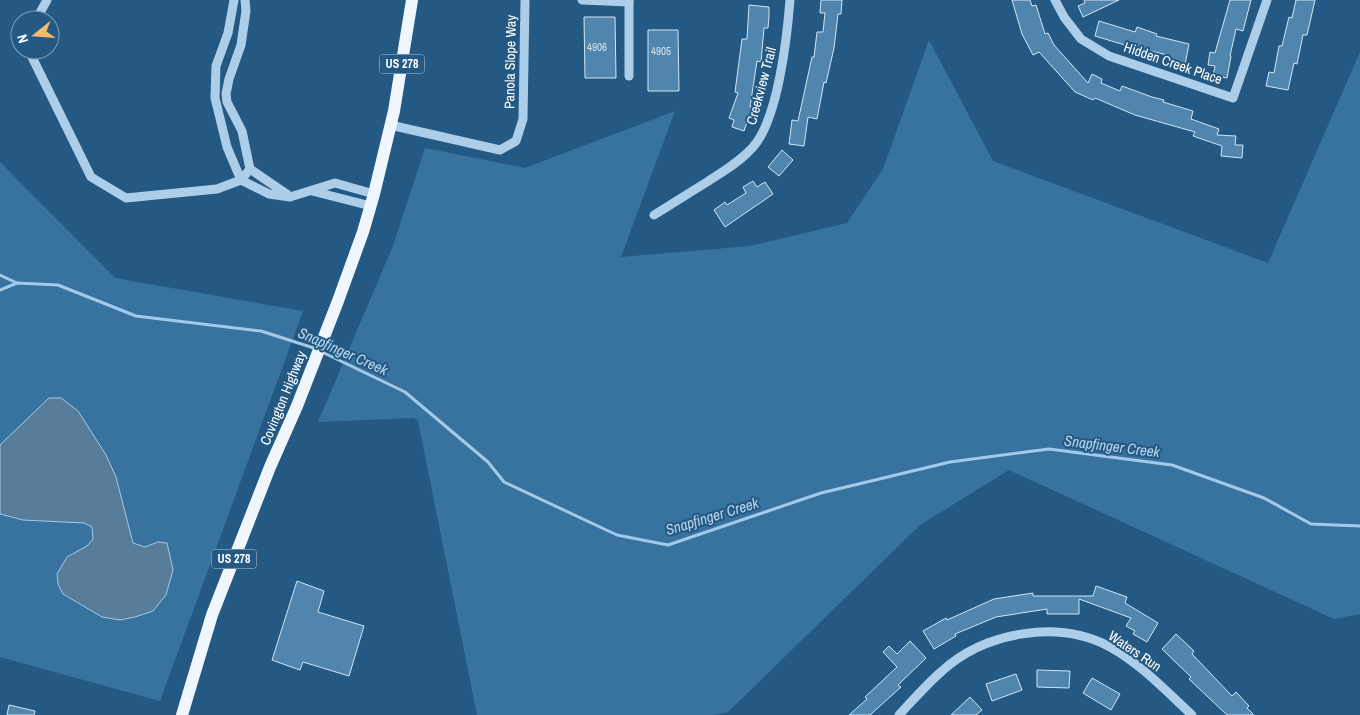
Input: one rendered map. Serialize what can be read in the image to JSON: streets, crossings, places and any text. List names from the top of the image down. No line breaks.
{"streets":{"main road":["US 278","Covington Highway"],"street":["Panola Slope Way","Hidden Creek Place","Creekview Trail","Waters Run"]},"crossings":[["Panola Slope Way","Covington Highway"]],"water":["Snapfinger Creek"],"house_numbers":["4906","4905"],"north":"left"}
